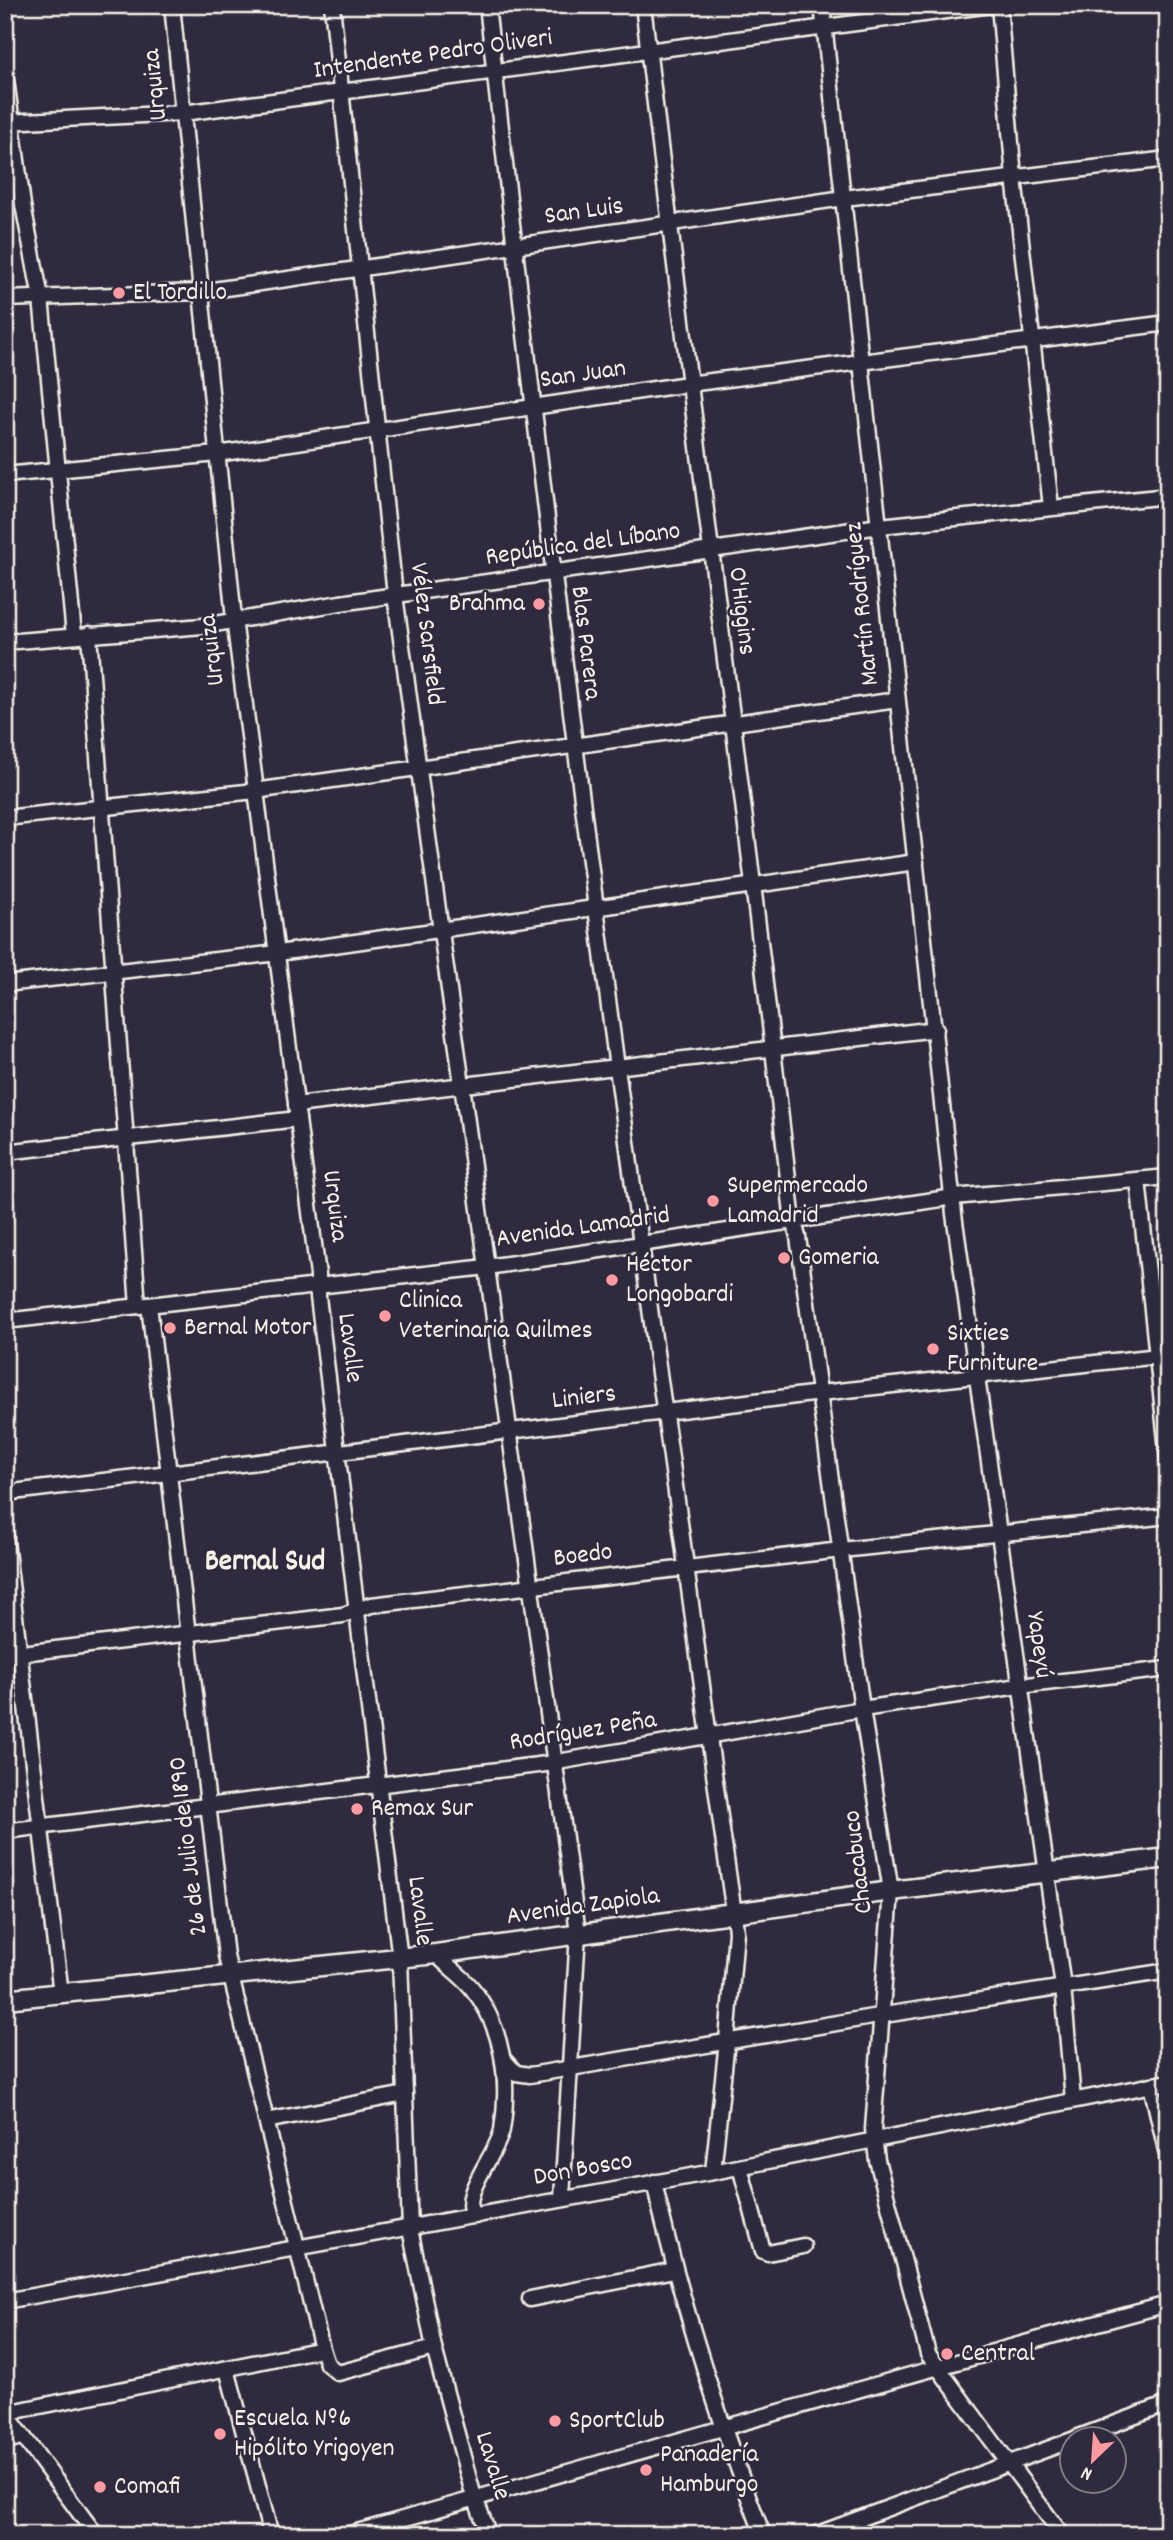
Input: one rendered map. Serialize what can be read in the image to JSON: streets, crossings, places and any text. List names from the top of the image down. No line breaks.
{"streets":{"main road":["Avenida Zapiola"],"street":["Intendente Pedro Oliveri","Urquiza","San Luis","San Juan","República del Líbano","Martín Rodríguez","O'Higgins","Vélez Sarsfield","Blas Parera","Avenida Lamadrid","Lavalle","Liniers","Boedo","Yapeyú","Rodríguez Peña","26 de Julio de 1890","Chacabuco","Don Bosco"]},"crossings":[["Intendente Pedro Oliveri","Urquiza"],["Intendente Pedro Oliveri","Martín Rodríguez"],["Intendente Pedro Oliveri","O'Higgins"],["Intendente Pedro Oliveri","Vélez Sarsfield"],["Intendente Pedro Oliveri","Blas Parera"],["Intendente Pedro Oliveri","26 de Julio de 1890"],["Urquiza","San Luis"],["Urquiza","San Juan"],["Urquiza","República del Líbano"],["Urquiza","Avenida Lamadrid"],["Urquiza","Lavalle"],["San Luis","Martín Rodríguez"],["San Luis","O'Higgins"],["San Luis","Vélez Sarsfield"],["San Luis","Blas Parera"],["San Luis","26 de Julio de 1890"],["San Juan","Martín Rodríguez"],["San Juan","O'Higgins"],["San Juan","Vélez Sarsfield"],["San Juan","Blas Parera"],["San Juan","26 de Julio de 1890"],["República del Líbano","Martín Rodríguez"],["República del Líbano","O'Higgins"],["República del Líbano","Vélez Sarsfield"],["República del Líbano","Blas Parera"],["República del Líbano","26 de Julio de 1890"],["Martín Rodríguez","Avenida Lamadrid"],["Martín Rodríguez","Yapeyú"],["O'Higgins","Avenida Lamadrid"],["O'Higgins","Chacabuco"],["Vélez Sarsfield","Avenida Lamadrid"],["Vélez Sarsfield","Liniers"],["Vélez Sarsfield","Boedo"],["Vélez Sarsfield","Rodríguez Peña"],["Vélez Sarsfield","Avenida Zapiola"],["Vélez Sarsfield","Don Bosco"],["Blas Parera","Avenida Lamadrid"],["Blas Parera","Liniers"],["Blas Parera","Boedo"],["Blas Parera","Rodríguez Peña"],["Blas Parera","Avenida Zapiola"],["Blas Parera","Don Bosco"],["Avenida Lamadrid","Lavalle"],["Avenida Lamadrid","Yapeyú"],["Avenida Lamadrid","26 de Julio de 1890"],["Avenida Lamadrid","Chacabuco"],["Lavalle","Liniers"],["Lavalle","Boedo"],["Lavalle","Rodríguez Peña"],["Lavalle","26 de Julio de 1890"],["Lavalle","Avenida Zapiola"],["Lavalle","Don Bosco"],["Liniers","Yapeyú"],["Liniers","26 de Julio de 1890"],["Liniers","Chacabuco"],["Boedo","Yapeyú"],["Boedo","26 de Julio de 1890"],["Boedo","Chacabuco"],["Yapeyú","Rodríguez Peña"],["Yapeyú","Avenida Zapiola"],["Yapeyú","Don Bosco"],["Rodríguez Peña","26 de Julio de 1890"],["Rodríguez Peña","Chacabuco"],["26 de Julio de 1890","Avenida Zapiola"],["26 de Julio de 1890","Don Bosco"],["Chacabuco","Avenida Zapiola"],["Chacabuco","Don Bosco"]],"districts":["Bernal Sud"],"places":["El Tordillo","Brahma","Supermercado Lamadrid","Gomeria","Héctor Longobardi","Clinica Veterinaria Quilmes","Bernal Motor","Sixties Furniture","Remax Sur","Central","SportClub","Escuela Nº6 Hipólito Yrigoyen","Panadería Hamburgo","Comafi"],"north":"bottom left"}
